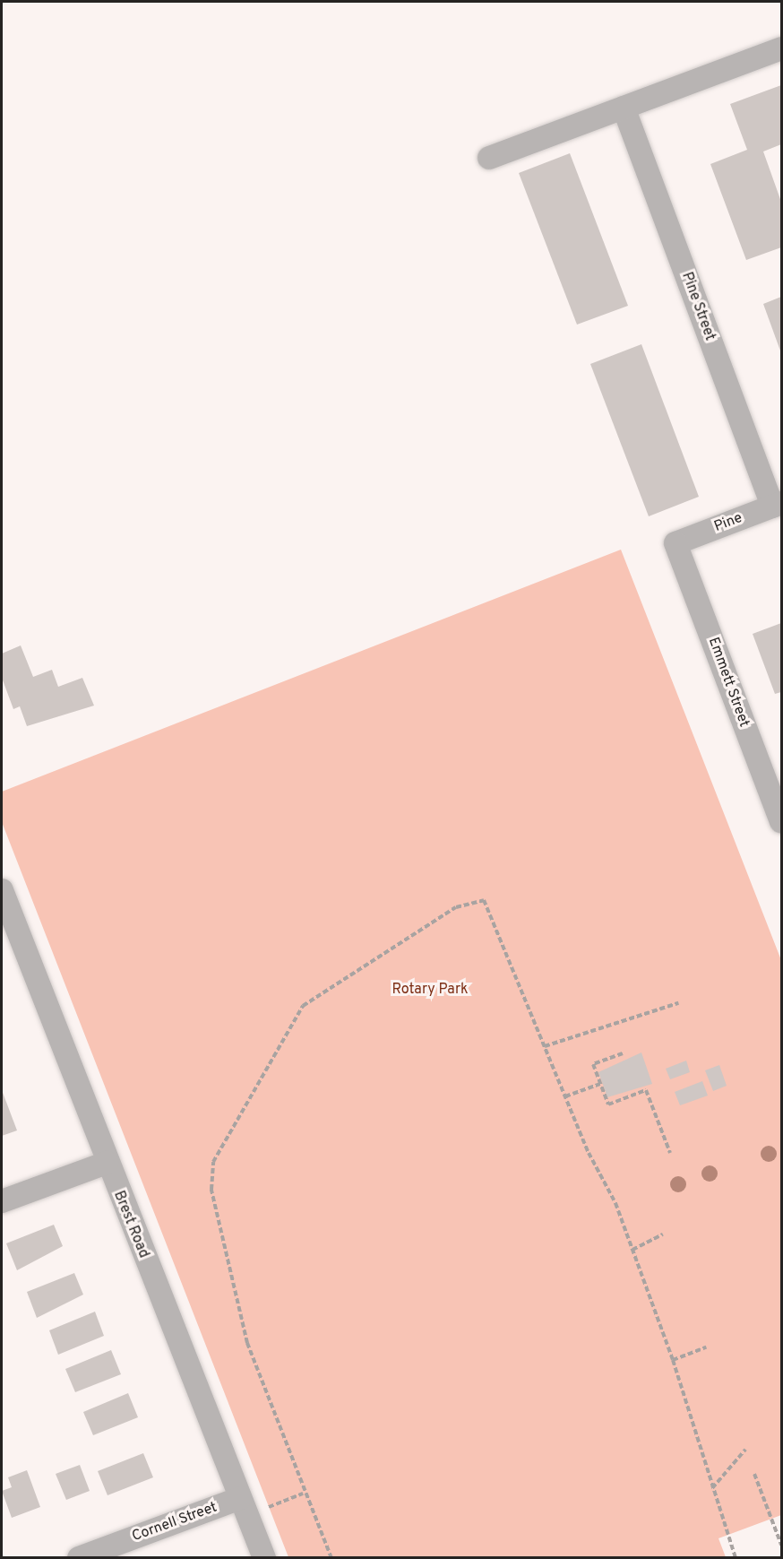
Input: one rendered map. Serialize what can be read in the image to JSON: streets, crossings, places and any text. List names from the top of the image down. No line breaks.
{"streets":{"street":["Pine Street","Pine","Emmett Street","Brest Road","Cornell Street"]},"crossings":[["Pine Street","Pine"],["Pine","Emmett Street"],["Brest Road","Cornell Street"]],"parks":["Rotary Park"]}
